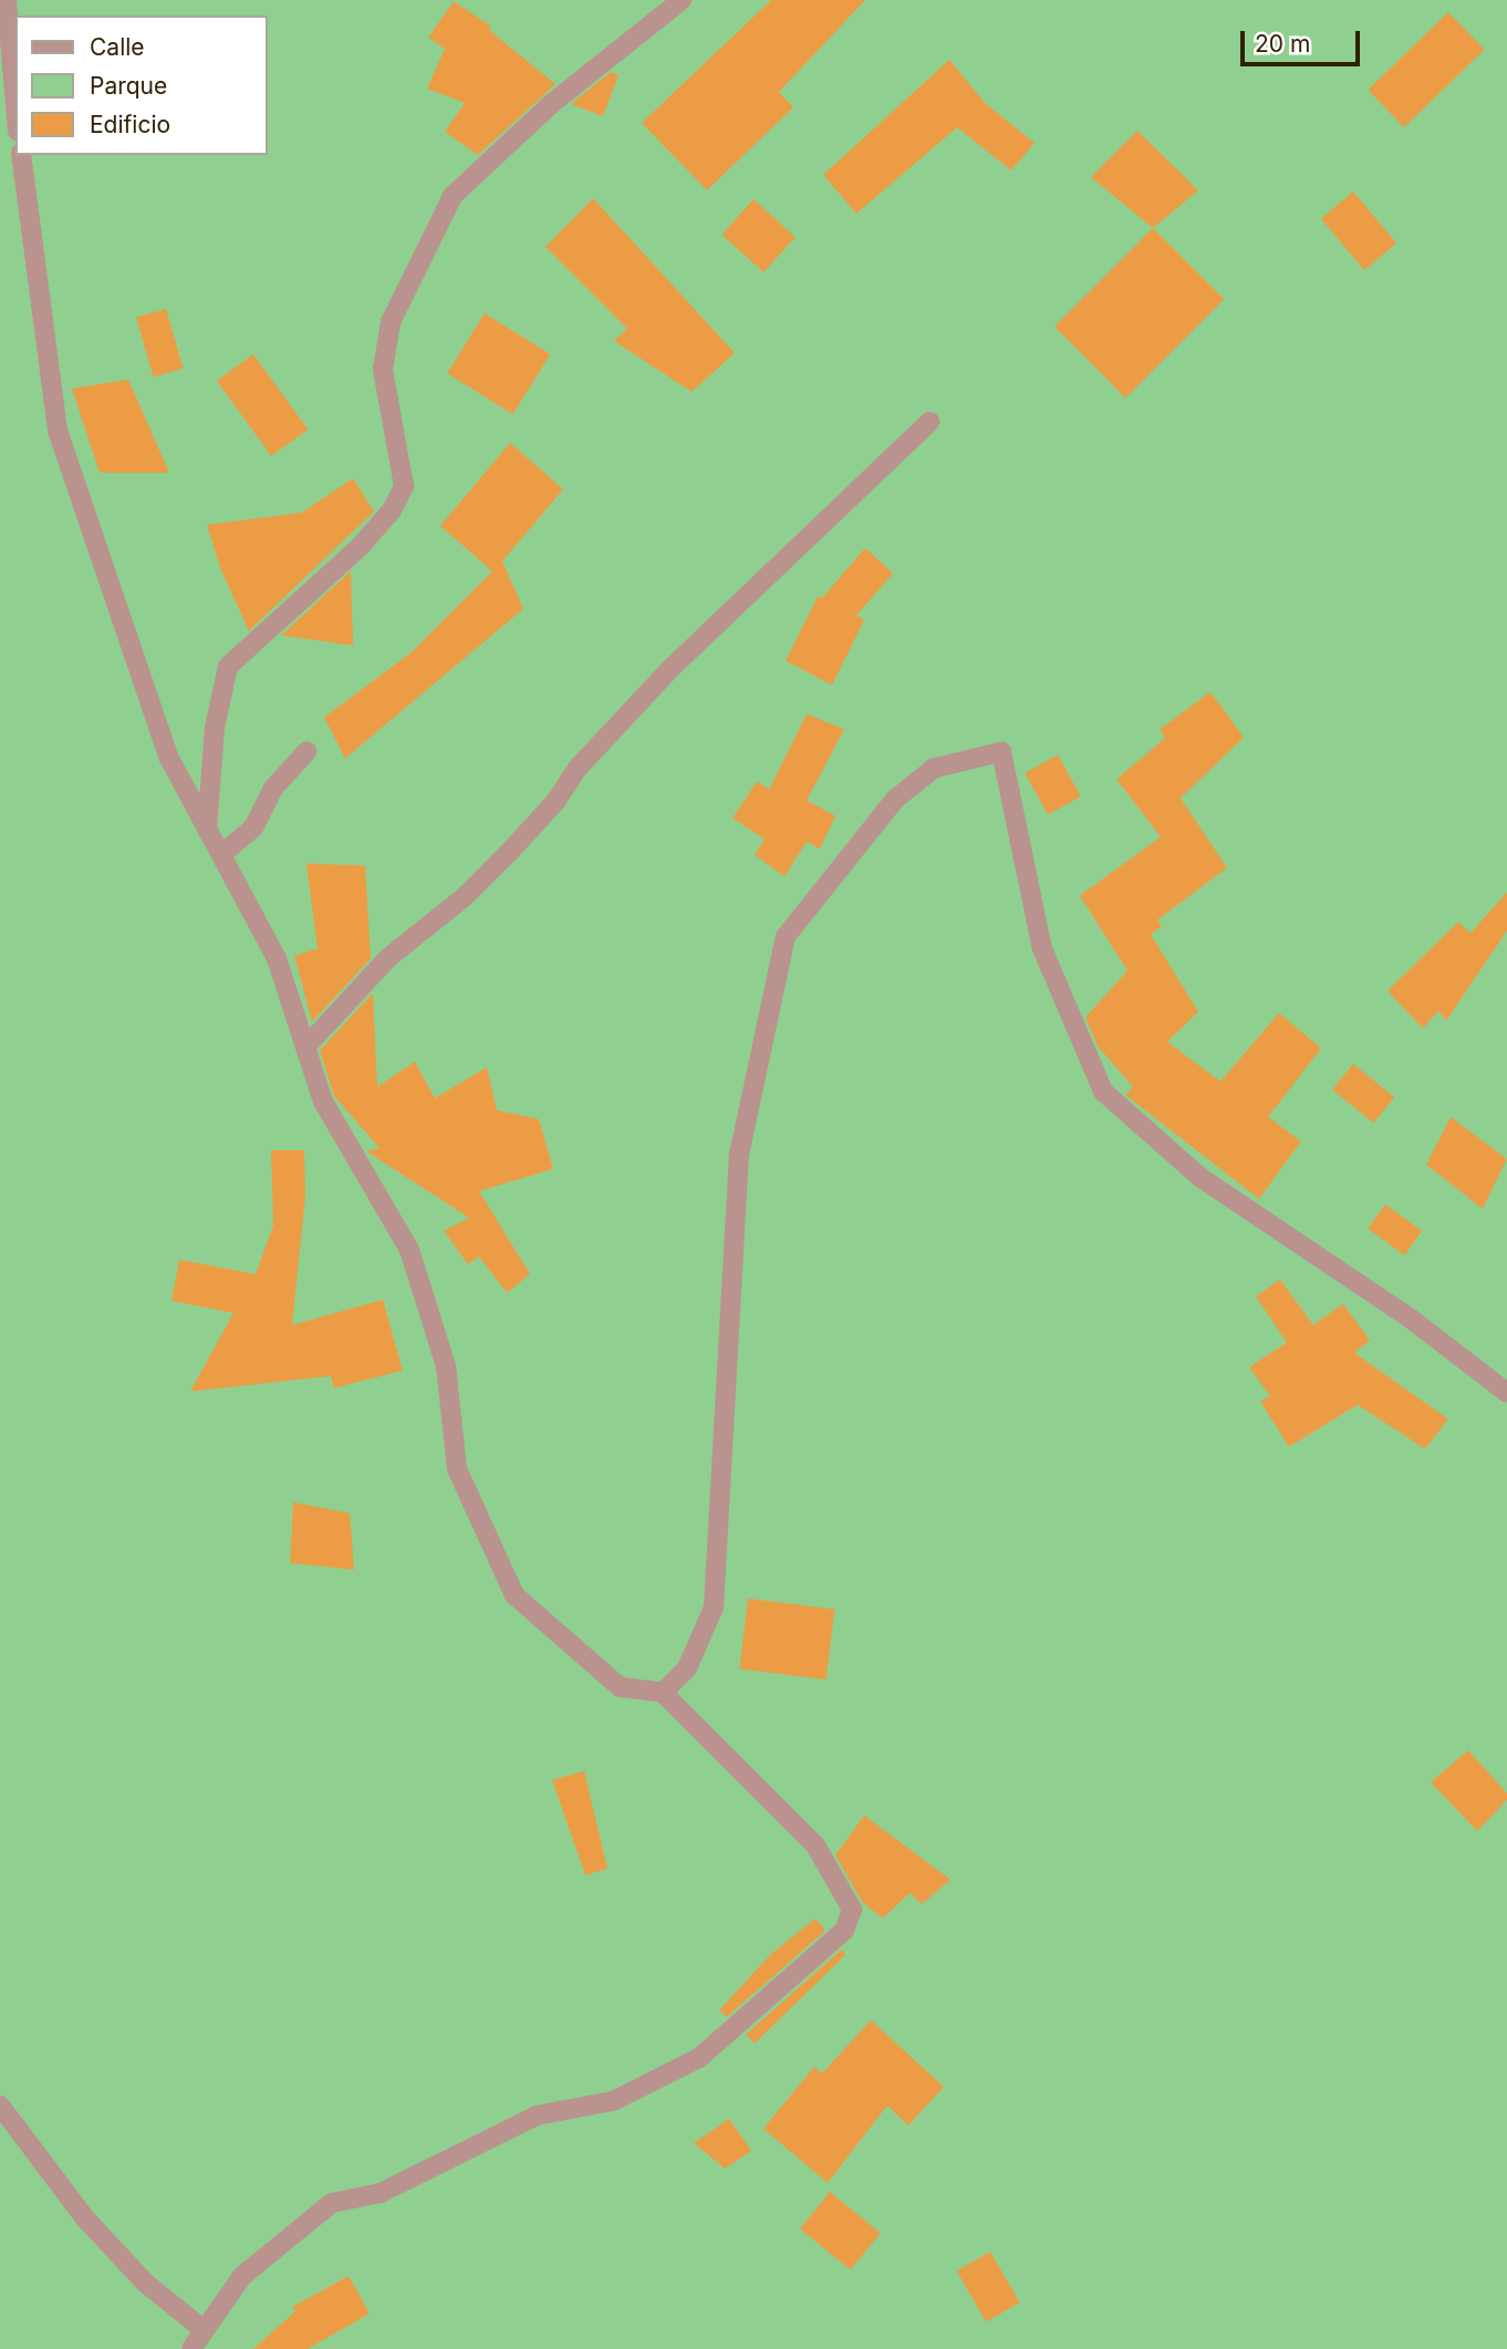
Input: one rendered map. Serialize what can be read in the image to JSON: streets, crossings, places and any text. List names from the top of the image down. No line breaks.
{"legend":["Calle","Parque","Edificio"],"scale_bar":"20 m"}
